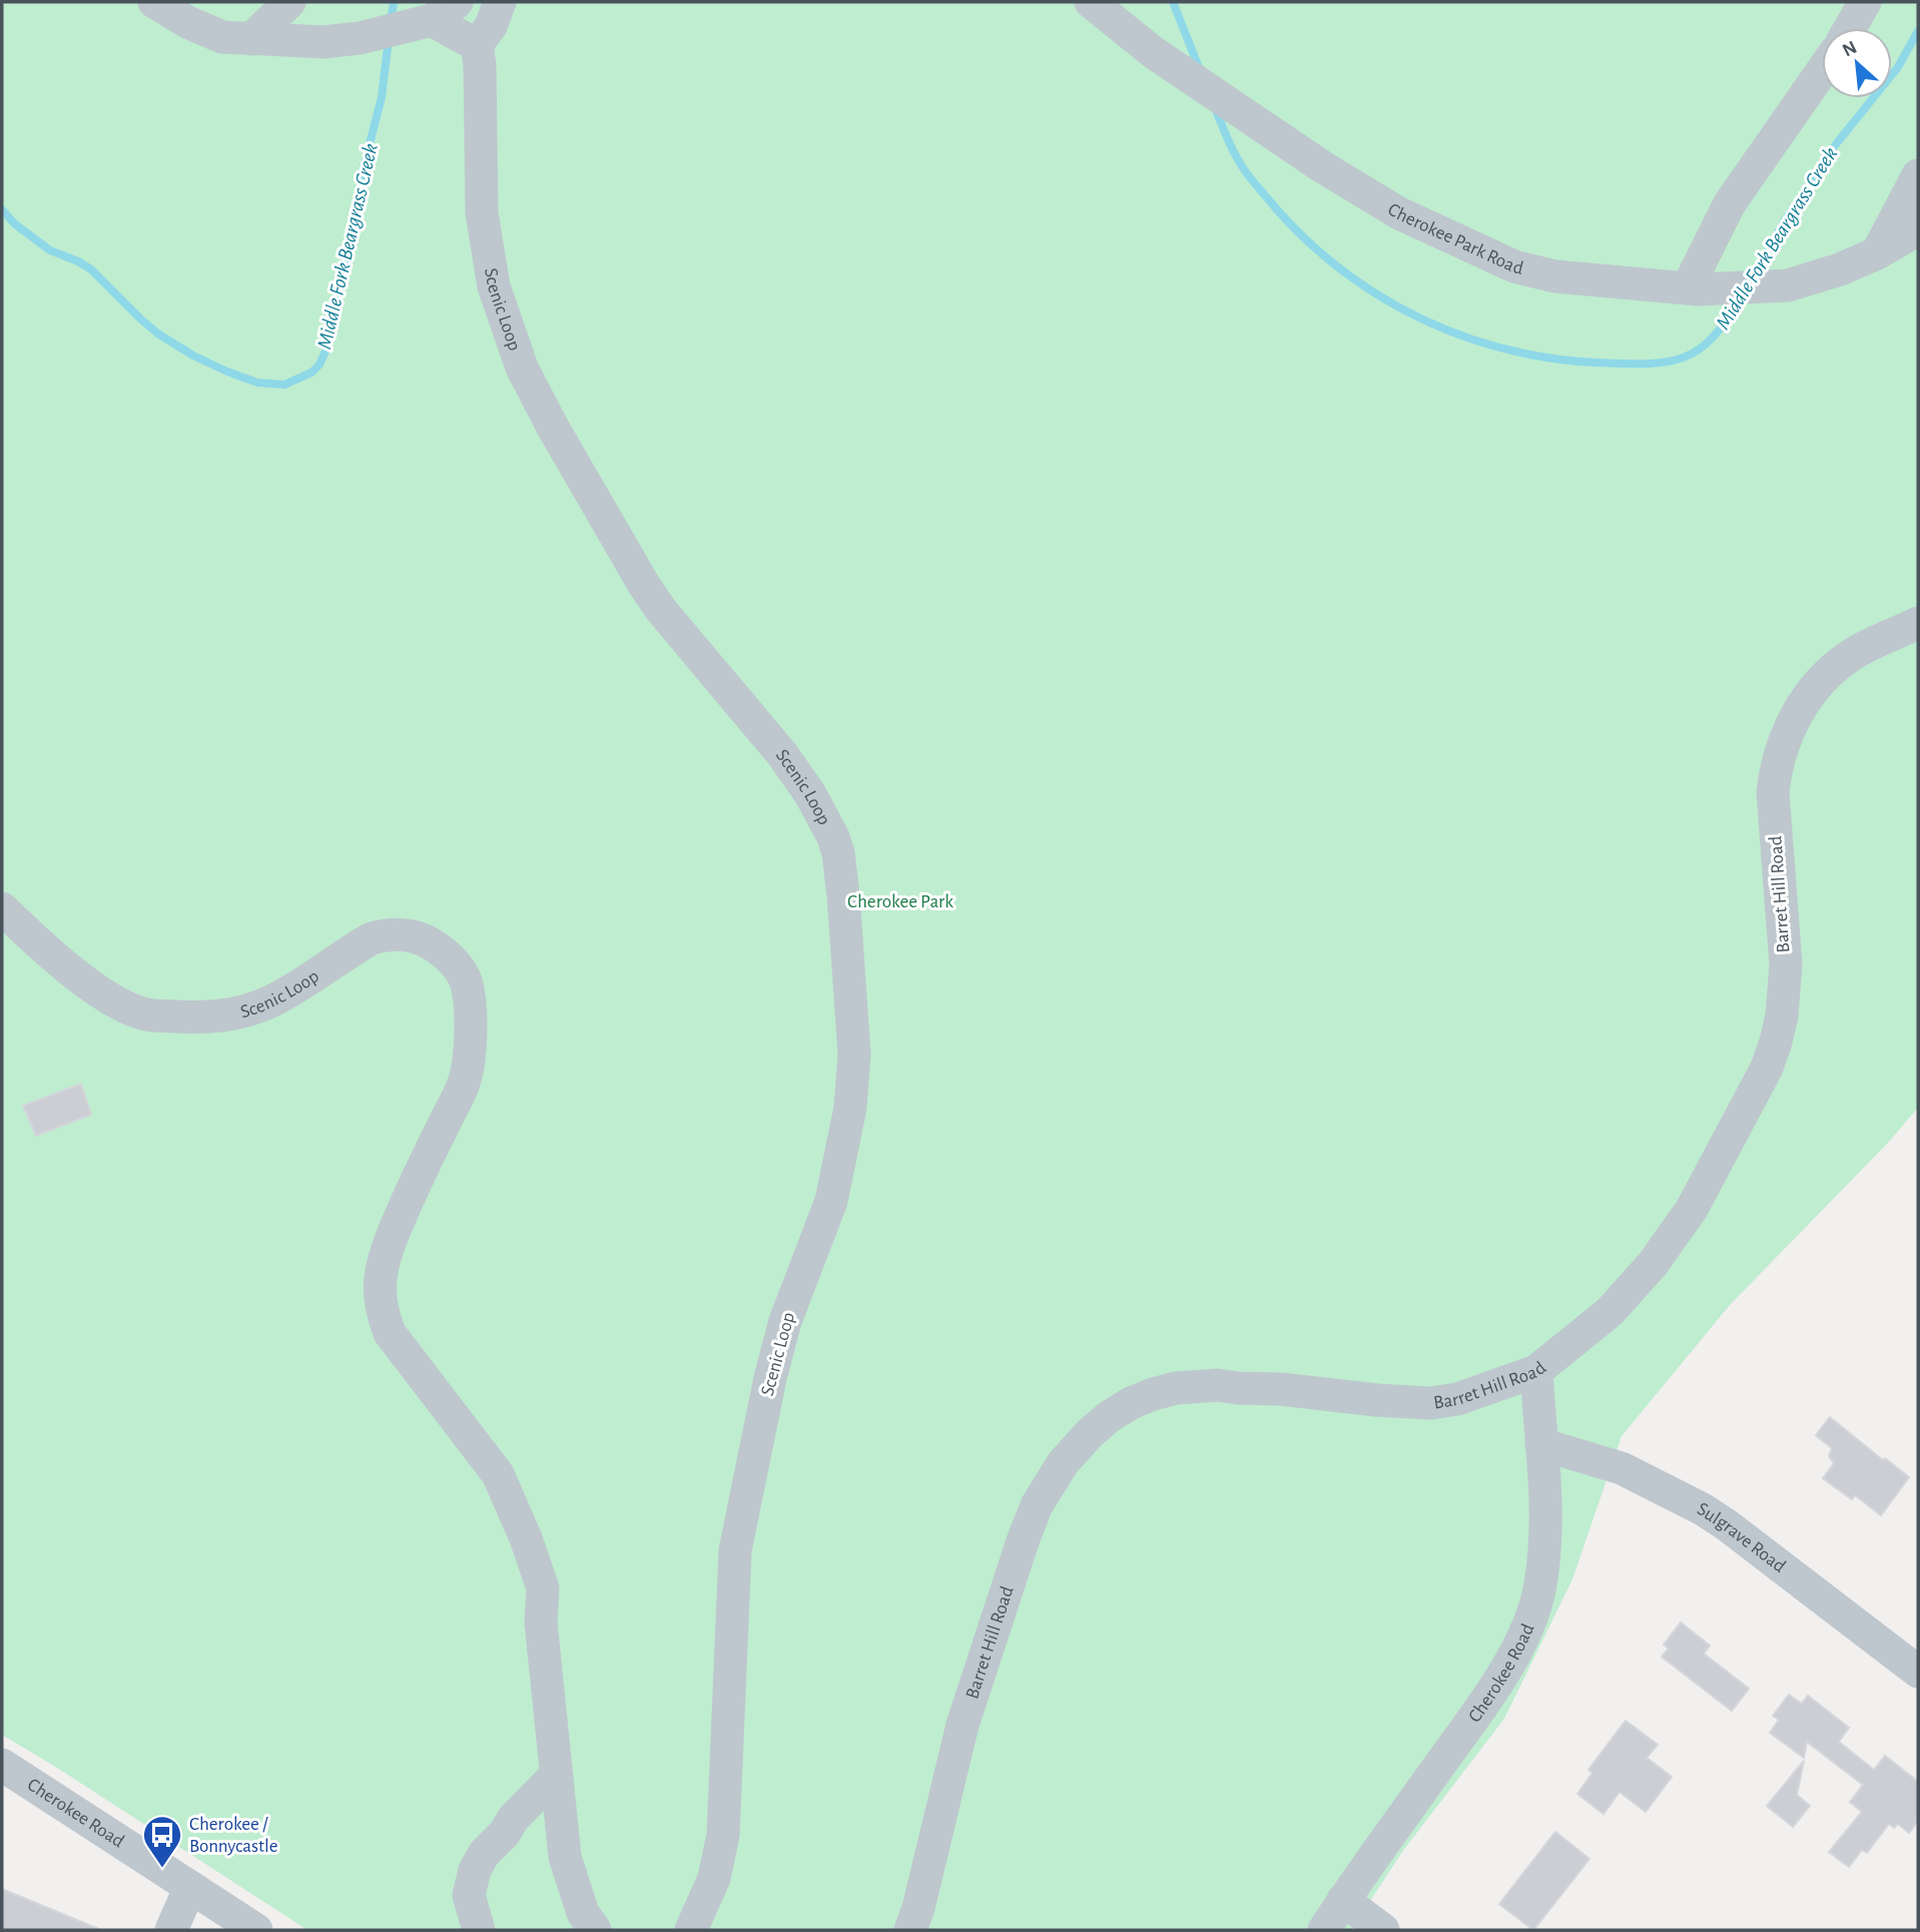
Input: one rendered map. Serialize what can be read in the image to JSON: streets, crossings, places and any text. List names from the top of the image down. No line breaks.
{"streets":{"street":["Cherokee Park Road","Scenic Loop","Barret Hill Road","Sulgrave Road","Cherokee Road"]},"crossings":[["Barret Hill Road","Cherokee Road"],["Sulgrave Road","Cherokee Road"]],"water":["Middle Fork Beargrass Creek"],"parks":["Cherokee Park"],"places":{"bus stop":["Cherokee / Bonnycastle"]},"north":"top left"}
